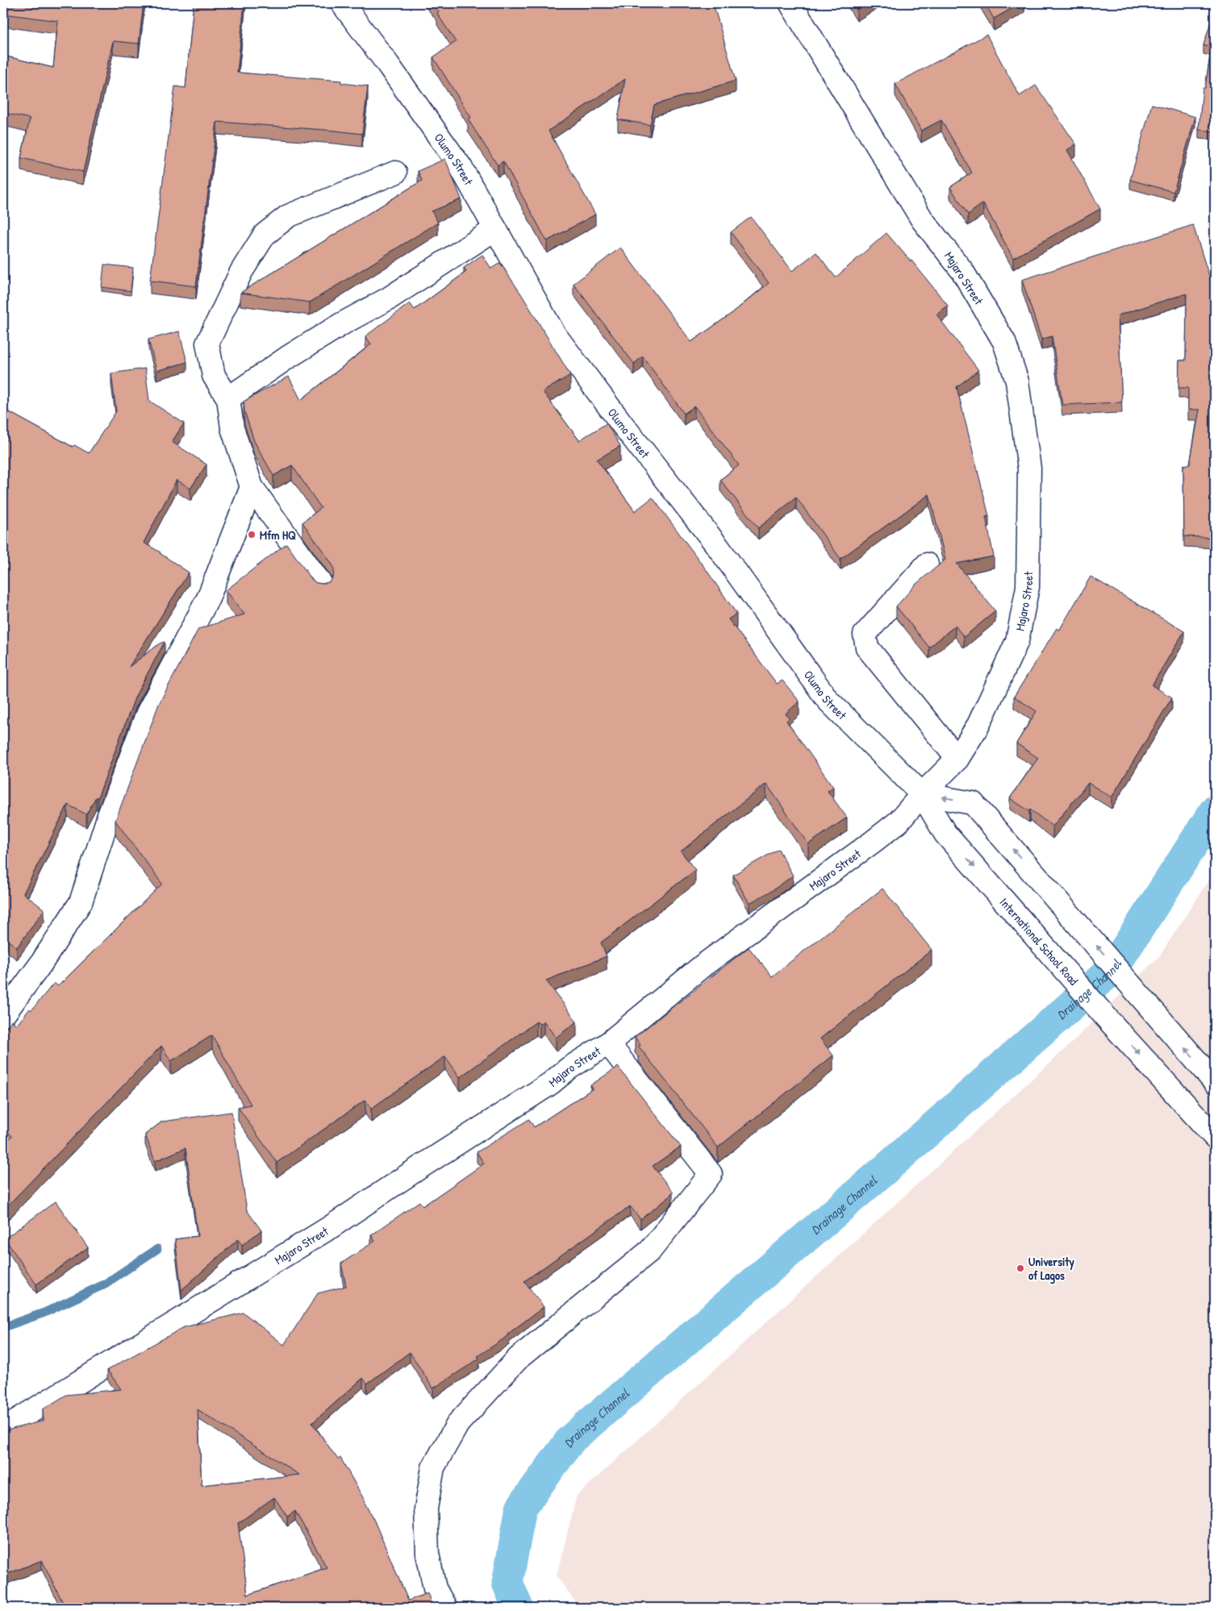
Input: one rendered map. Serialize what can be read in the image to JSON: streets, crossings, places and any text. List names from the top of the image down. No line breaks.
{"streets":{"street":["Olumo Street","Majaro Street","International School Road"]},"crossings":[["Olumo Street","Majaro Street"],["Olumo Street","International School Road"]],"water":["Drainage Channel"],"places":["Mfm HQ","University of Lagos"]}
